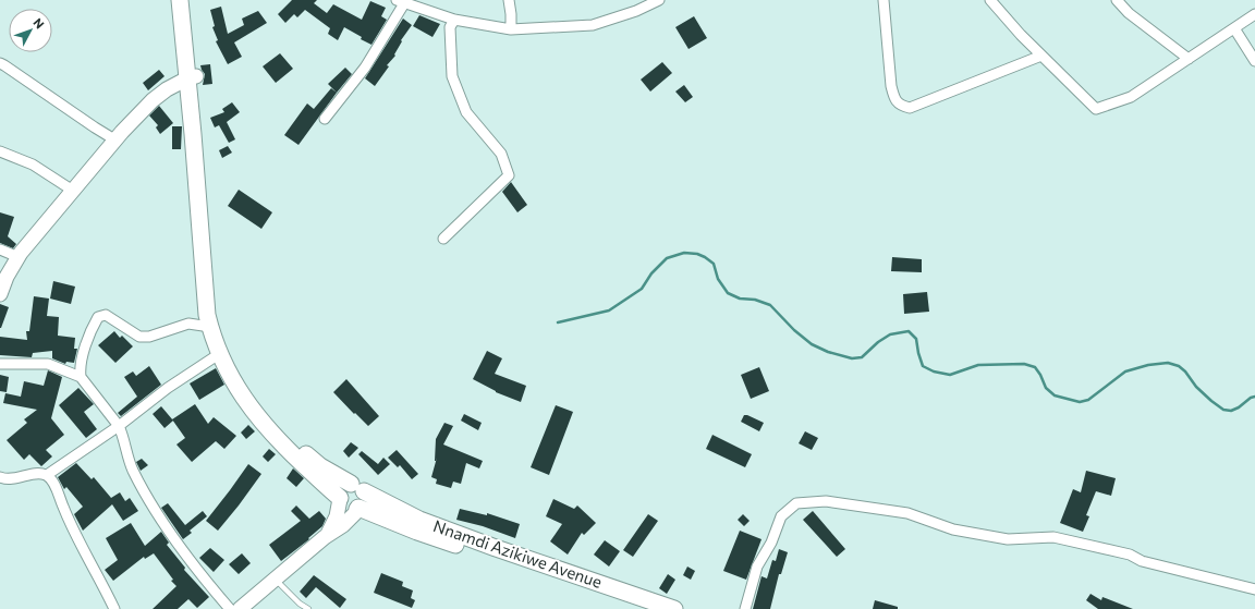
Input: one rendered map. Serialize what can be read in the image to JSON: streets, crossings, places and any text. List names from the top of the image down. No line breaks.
{"streets":{"main road":["Nnamdi Azikiwe Avenue"]},"north":"top right"}
